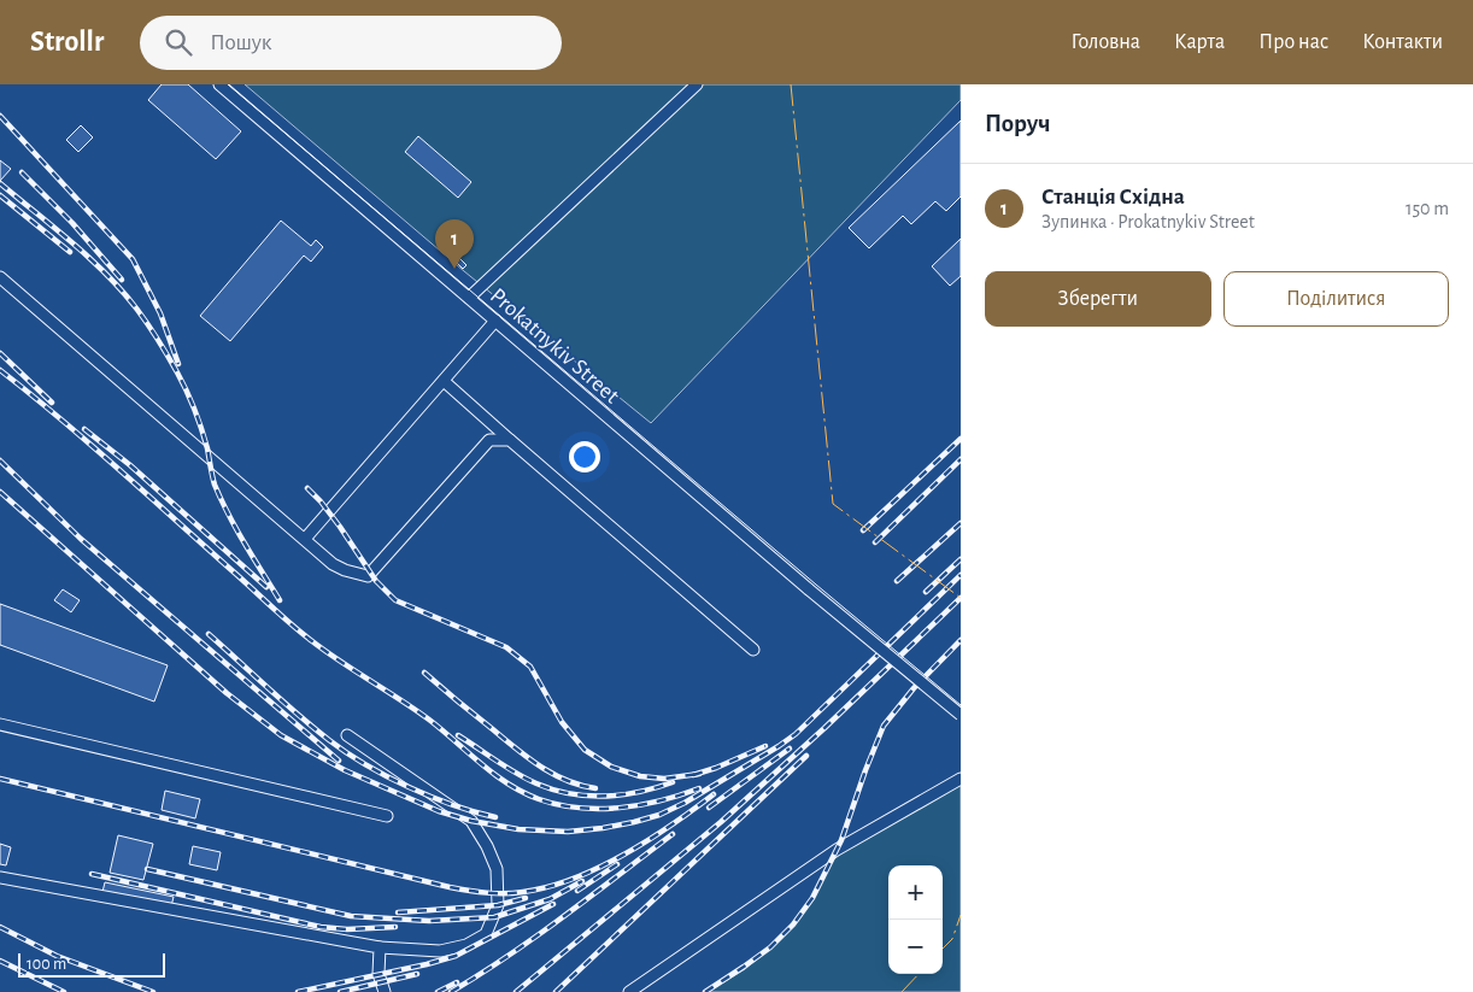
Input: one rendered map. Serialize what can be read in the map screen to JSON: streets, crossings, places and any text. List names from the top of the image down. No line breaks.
{"streets":{"street":["Prokatnykiv Street"]},"scale_bar":"100 m","page":{"header":"Strollr","search":"Пошук","nav":["Головна","Карта","Про нас","Контакти"],"heading":"Поруч","list":[{"mark":"1","name":"Станція Східна","note":"Зупинка · Prokatnykiv Street","value":"150 m"}],"pins":"1","buttons":["Зберегти","Поділитися"],"map_buttons":["+","−"],"scale":"100 m"}}
